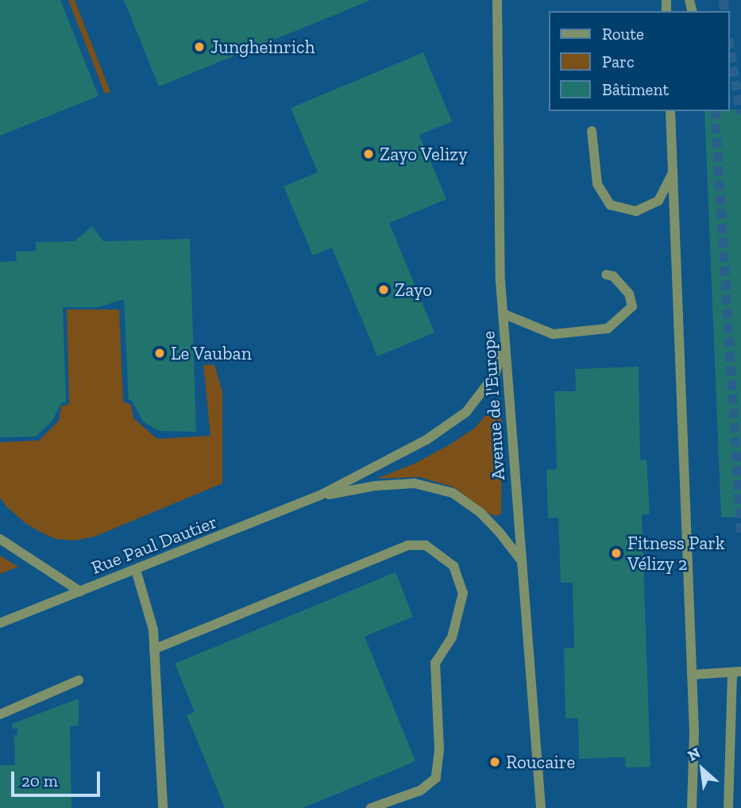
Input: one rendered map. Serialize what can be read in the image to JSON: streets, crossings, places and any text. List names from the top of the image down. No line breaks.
{"streets":{"street":["Avenue de l'Europe","Rue Paul Dautier"]},"crossings":[["Avenue de l'Europe","Rue Paul Dautier"]],"places":["Jungheinrich","Zayo Velizy","Zayo","Le Vauban","Fitness Park Vélizy 2","Roucaire"],"legend":["Route","Parc","Bâtiment"],"scale_bar":"20 m","north":"top left"}
